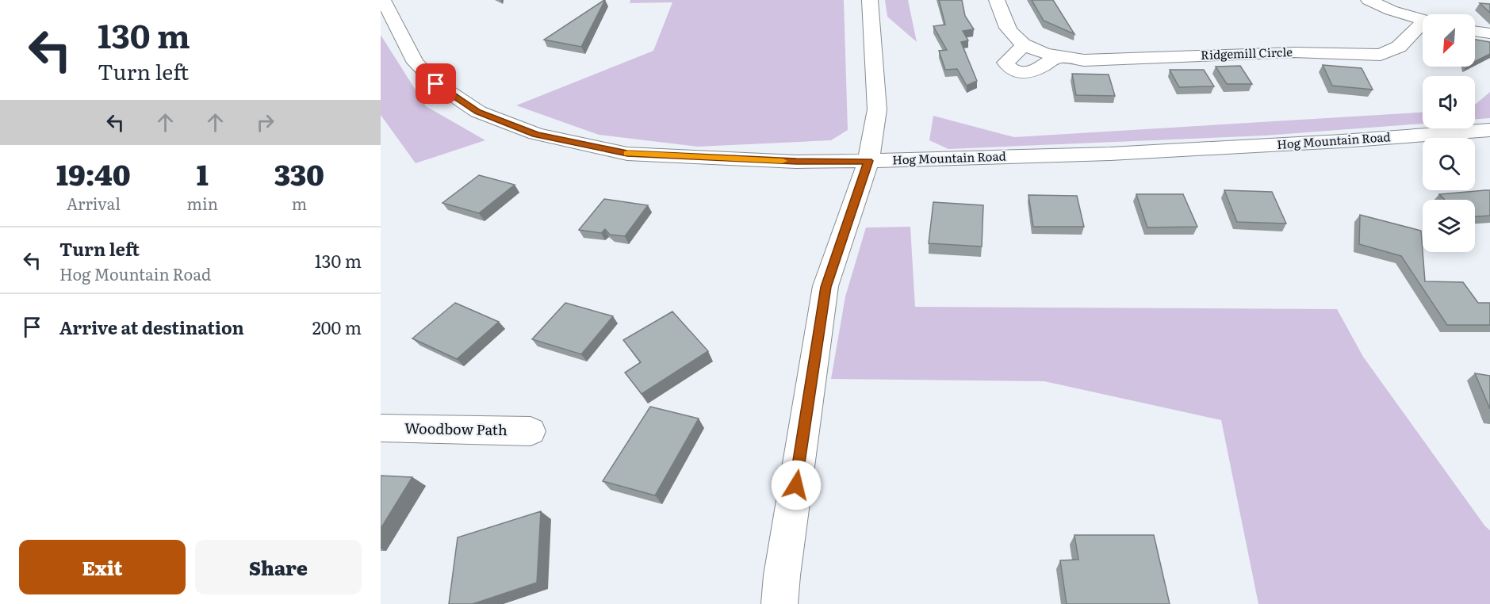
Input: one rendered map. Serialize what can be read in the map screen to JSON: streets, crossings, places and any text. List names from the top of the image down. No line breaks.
{"streets":{"street":["Ridgemill Circle","Hog Mountain Road","Woodbow Path"]},"north":"bottom left","page":{"turn":["130 m","Turn left"],"eta":["19:40","Arrival","1","min","330","m"],"list":[{"name":"Turn left","note":"Hog Mountain Road","value":"130 m"},{"name":"Arrive at destination","value":"200 m"}],"buttons":["Exit","Share"]}}
